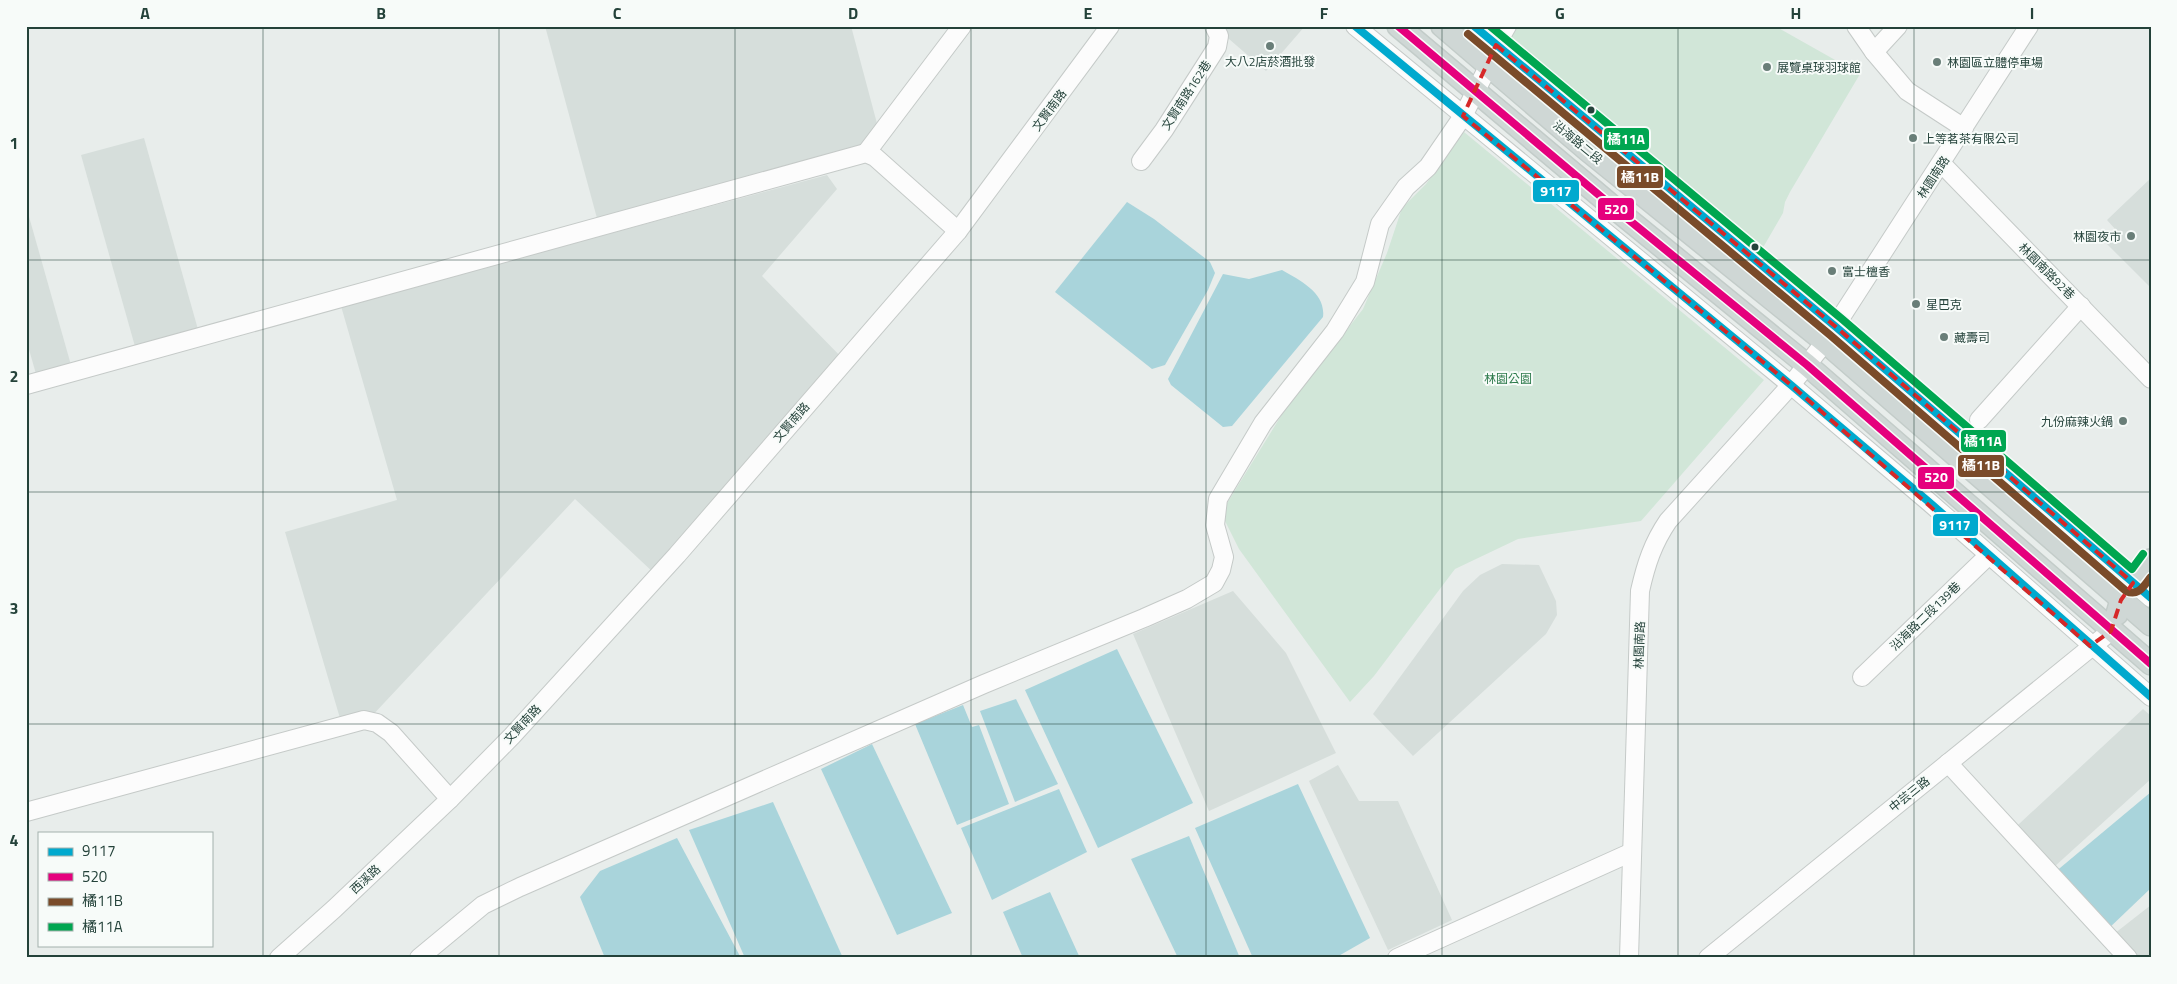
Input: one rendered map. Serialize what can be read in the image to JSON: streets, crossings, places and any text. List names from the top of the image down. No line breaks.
{"streets":{"main road":["沿海路二段"],"street":["文賢南路162巷","文賢南路","林園南路","林園南路92巷","沿海路二段139巷","中芸三路","西溪路"]},"crossings":[["文賢南路","西溪路"],["沿海路二段","林園南路"],["林園南路","林園南路92巷"]],"parks":["林園公園"],"places":["大八2店菸酒批發","林園區立體停車場","展覽桌球羽球館","上等茗茶有限公司","林園夜市","富士檀香","星巴克","藏壽司","九份麻辣火鍋"],"lines":["transit line 9117","transit line 520","transit line 橘11A","transit line 橘11B"],"legend":["9117","520","橘11B","橘11A"],"grid":{"columns":["A","B","C","D","E","F","G","H","I"],"rows":["1","2","3","4"]}}
